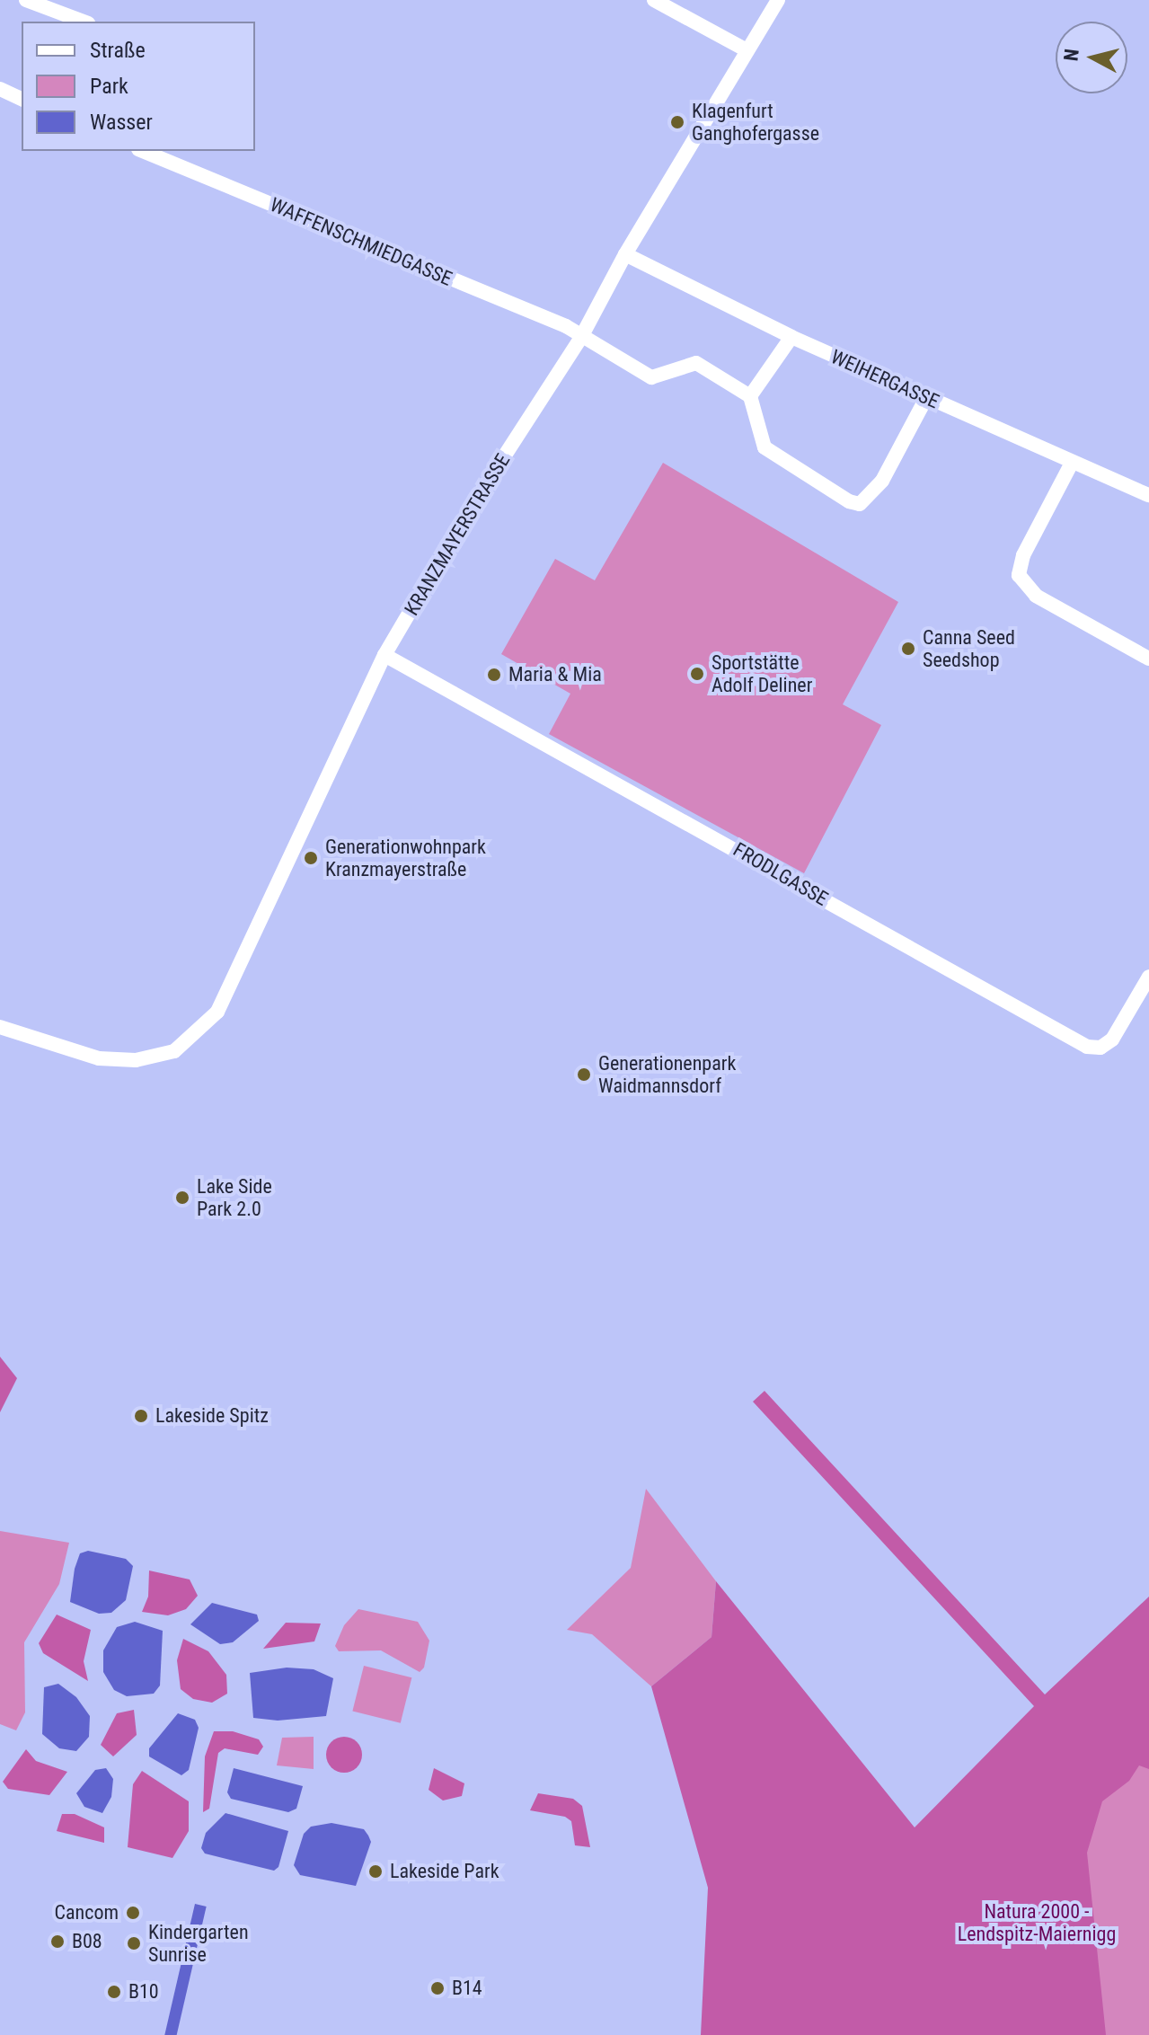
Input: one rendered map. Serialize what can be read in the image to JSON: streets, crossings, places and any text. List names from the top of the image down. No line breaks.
{"streets":{"street":["WAFFENSCHMIEDGASSE","WEIHERGASSE","KRANZMAYERSTRASSE","FRODLGASSE"]},"crossings":[["WAFFENSCHMIEDGASSE","KRANZMAYERSTRASSE"],["WEIHERGASSE","KRANZMAYERSTRASSE"],["KRANZMAYERSTRASSE","FRODLGASSE"]],"parks":["Natura 2000 - Lendspitz-Maiernigg"],"places":["Klagenfurt Ganghofergasse","Canna Seed Seedshop","Sportstätte Adolf Deliner","Maria & Mia","Generationwohnpark Kranzmayerstraße","Generationenpark Waidmannsdorf","Lake Side Park 2.0","Lakeside Spitz","Lakeside Park","Cancom","B08","Kindergarten Sunrise","B14","B10"],"legend":["Straße","Park","Wasser"],"north":"left"}
